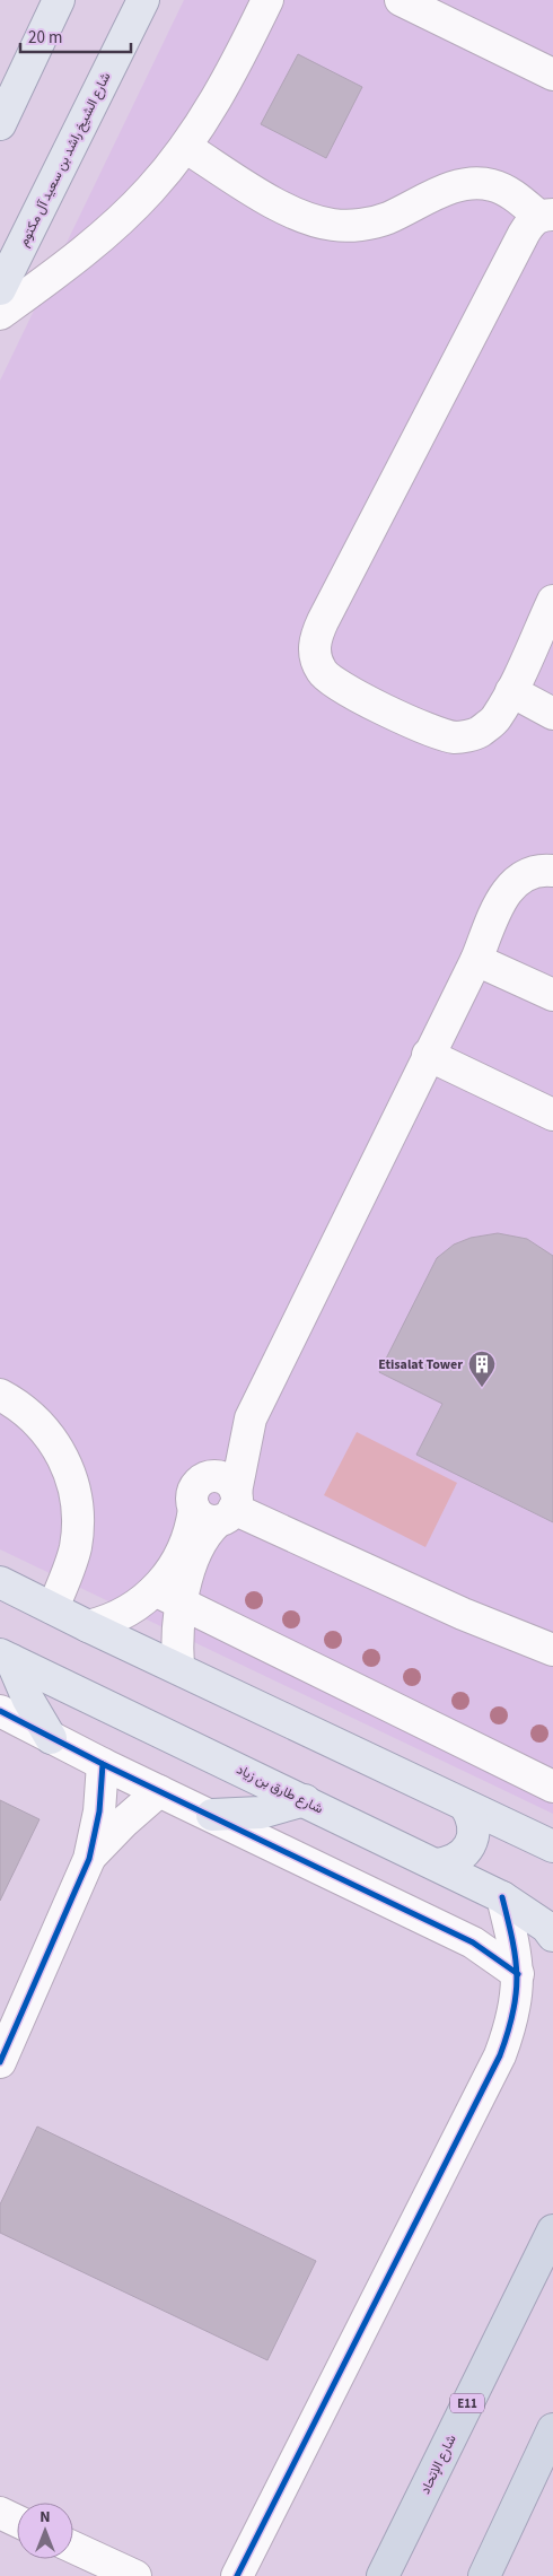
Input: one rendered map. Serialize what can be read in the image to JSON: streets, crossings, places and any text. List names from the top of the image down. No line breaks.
{"streets":{"highway":["E11","شارع الإتحاد"],"main road":["شارع الشيخ راشد بن سعيد آل مكتوم","شارع طارق بن زياد"]},"places":{"building":["Etisalat Tower"]},"scale_bar":"20 m","north":"top"}
